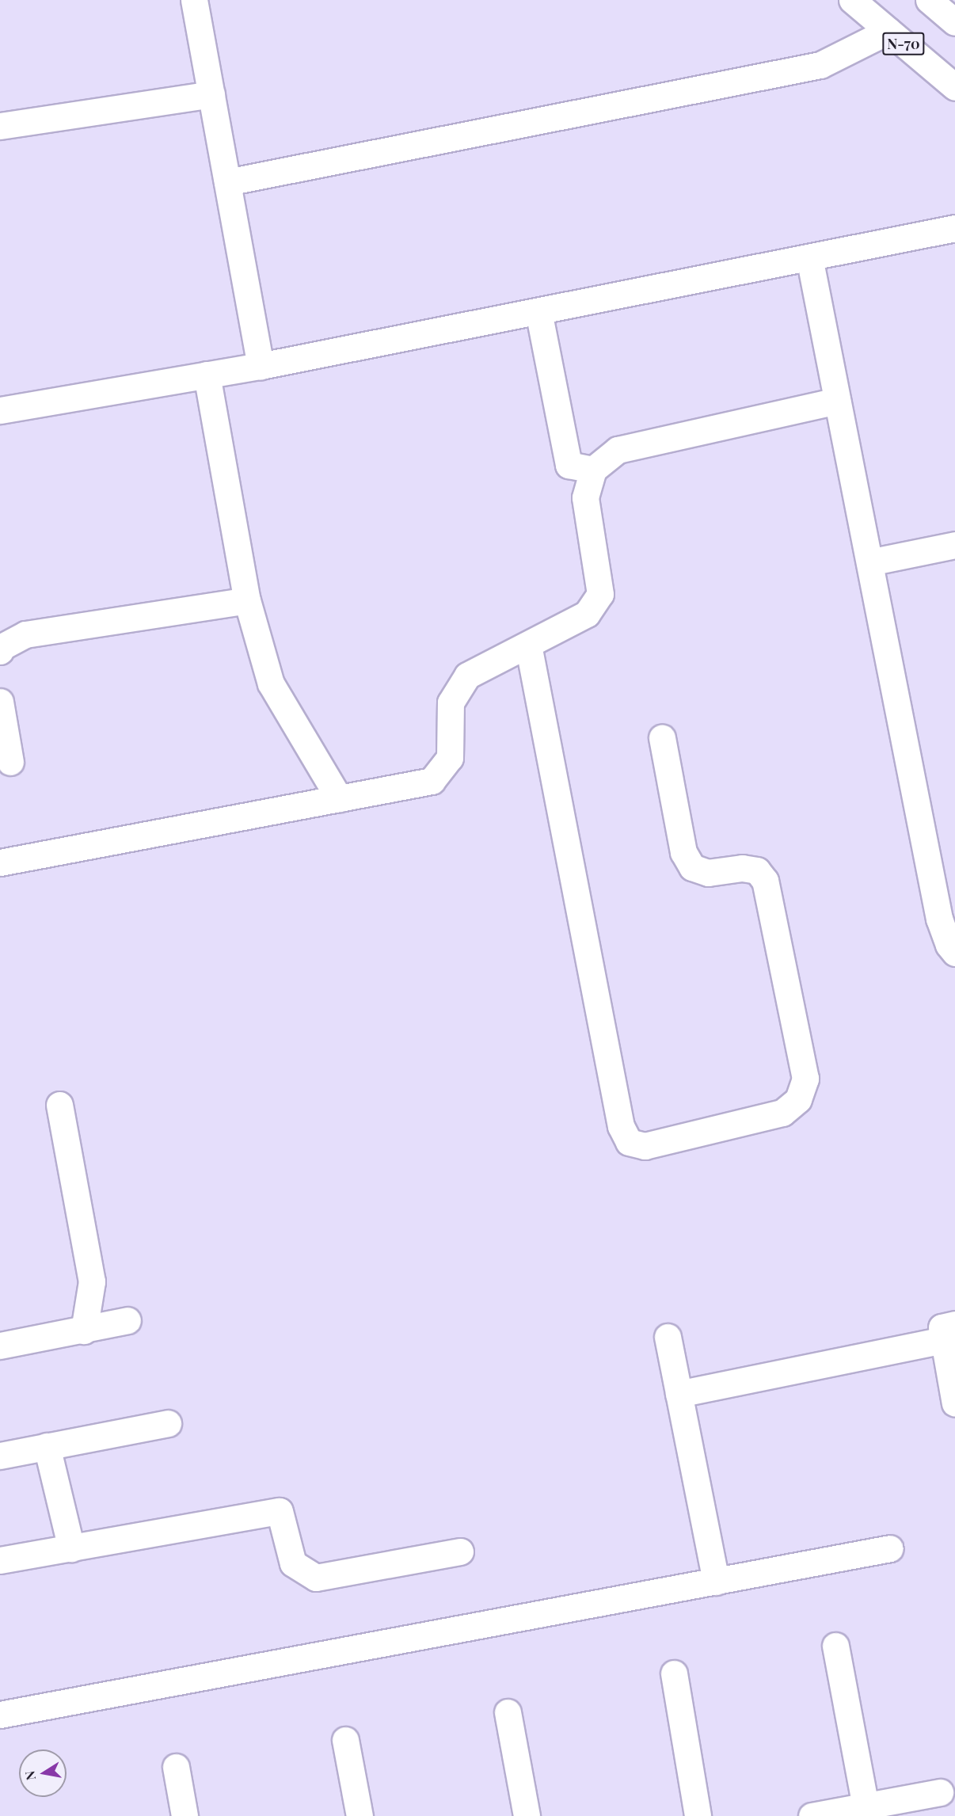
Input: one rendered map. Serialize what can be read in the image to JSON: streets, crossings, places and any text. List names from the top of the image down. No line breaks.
{"streets":{"main road":["N-70"]},"north":"left"}
